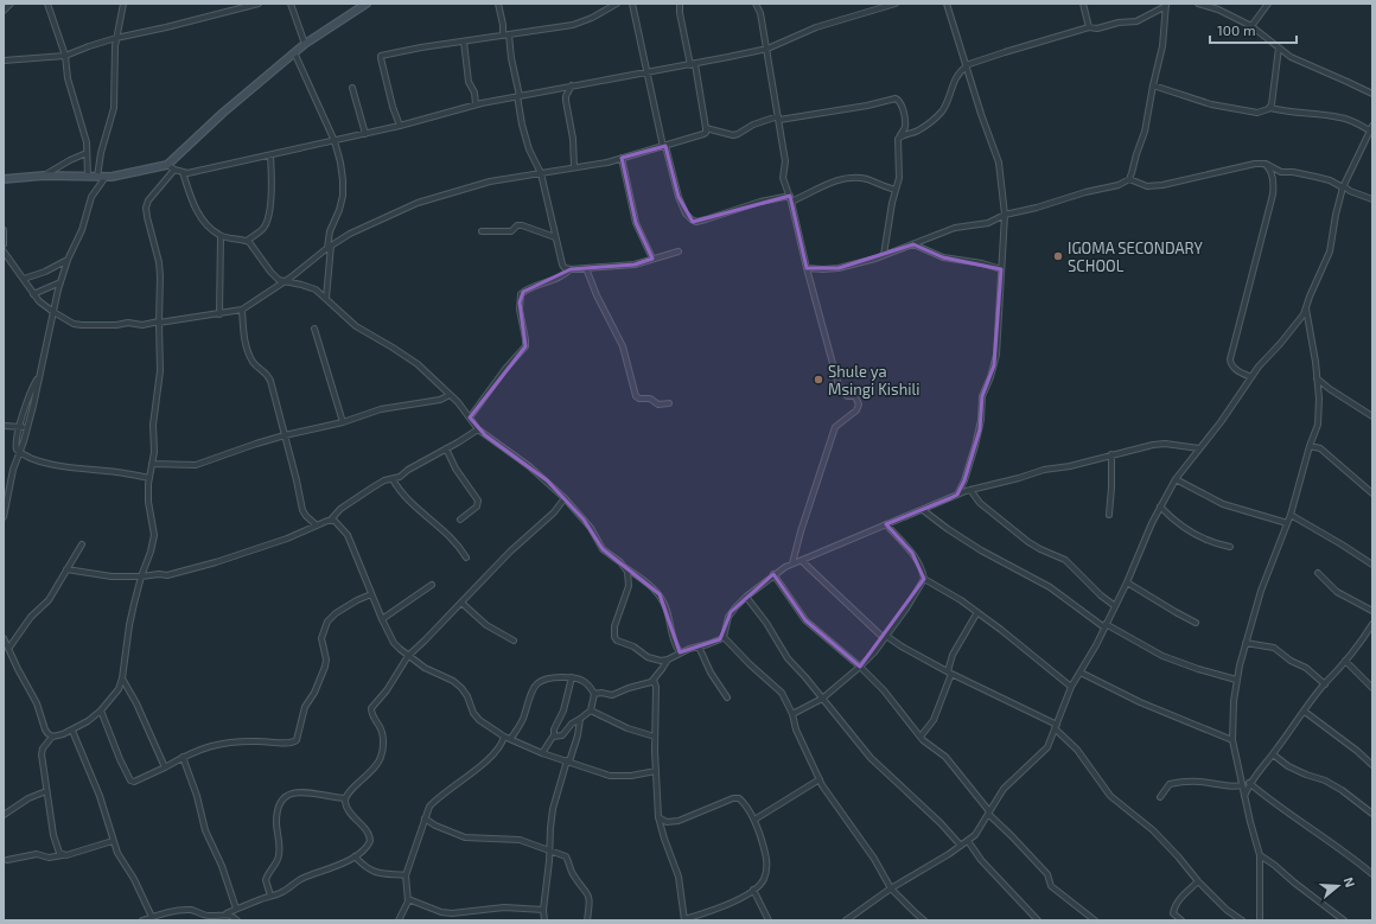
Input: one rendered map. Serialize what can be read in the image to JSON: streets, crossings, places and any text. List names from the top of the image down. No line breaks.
{"places":["IGOMA SECONDARY SCHOOL","Shule ya Msingi Kishili"],"scale_bar":"100 m","north":"right"}
